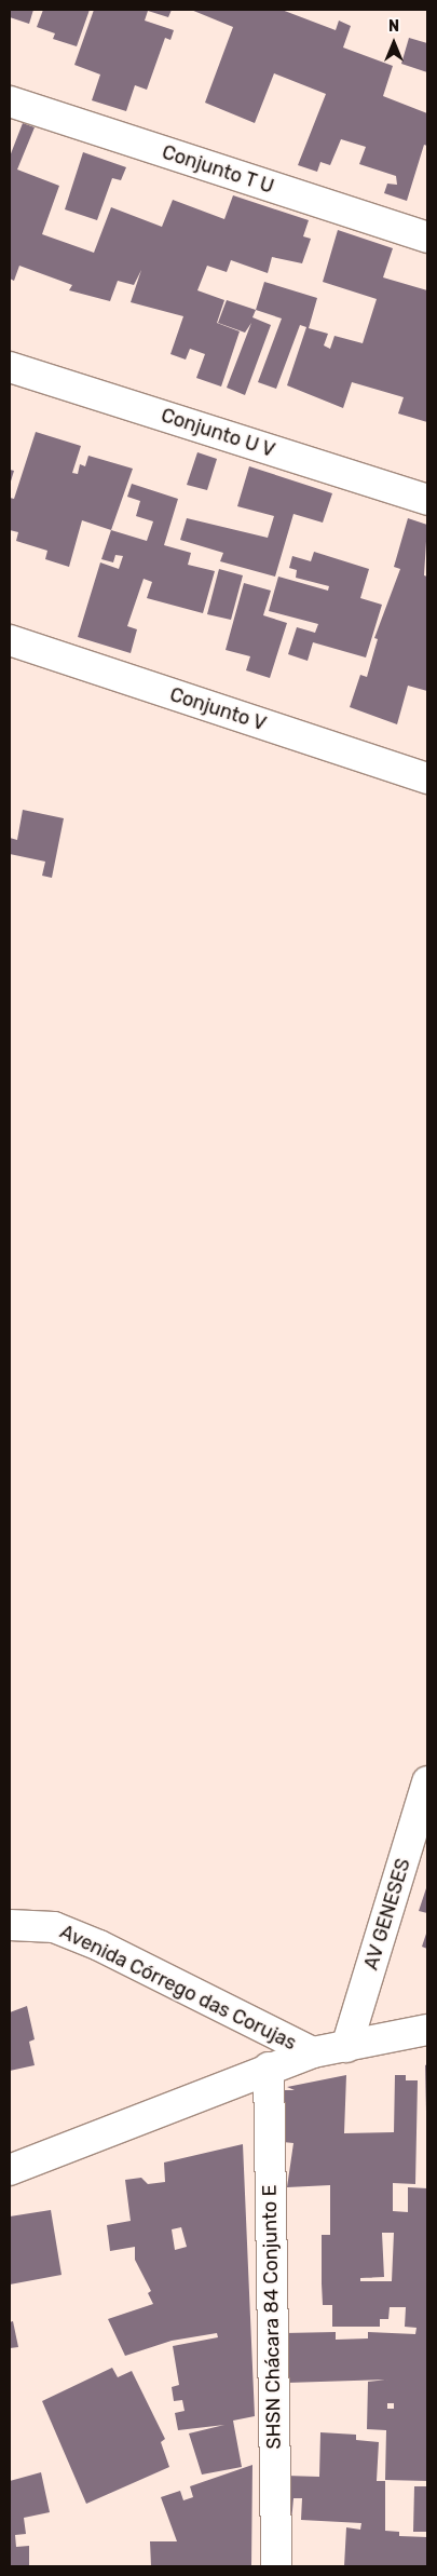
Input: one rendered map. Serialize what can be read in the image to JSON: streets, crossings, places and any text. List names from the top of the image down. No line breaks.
{"streets":{"street":["Conjunto T U","Conjunto U V","Conjunto V","AV GENESES","Avenida Córrego das Corujas","SHSN Chácara 84 Conjunto E"]},"north":"top"}
